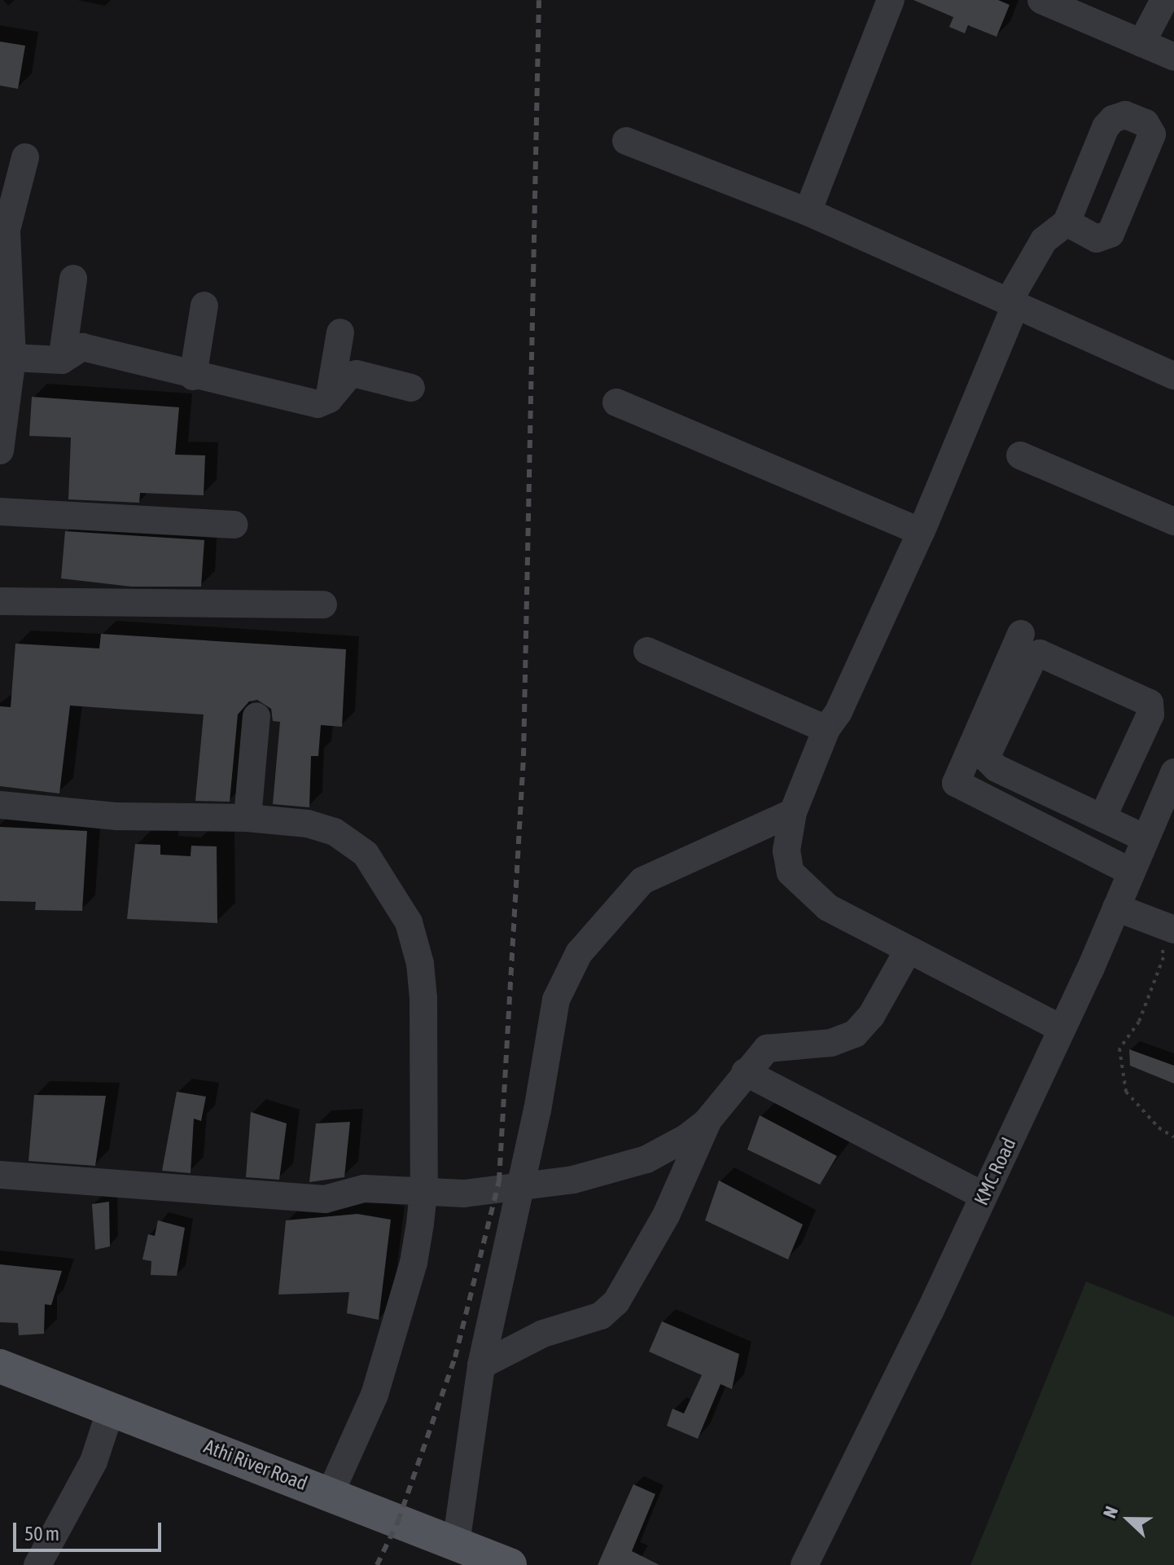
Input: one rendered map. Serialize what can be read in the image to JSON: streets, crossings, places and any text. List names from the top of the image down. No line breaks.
{"streets":{"main road":["Athi River Road"],"street":["KMC Road"]},"scale_bar":"50 m","north":"left"}
